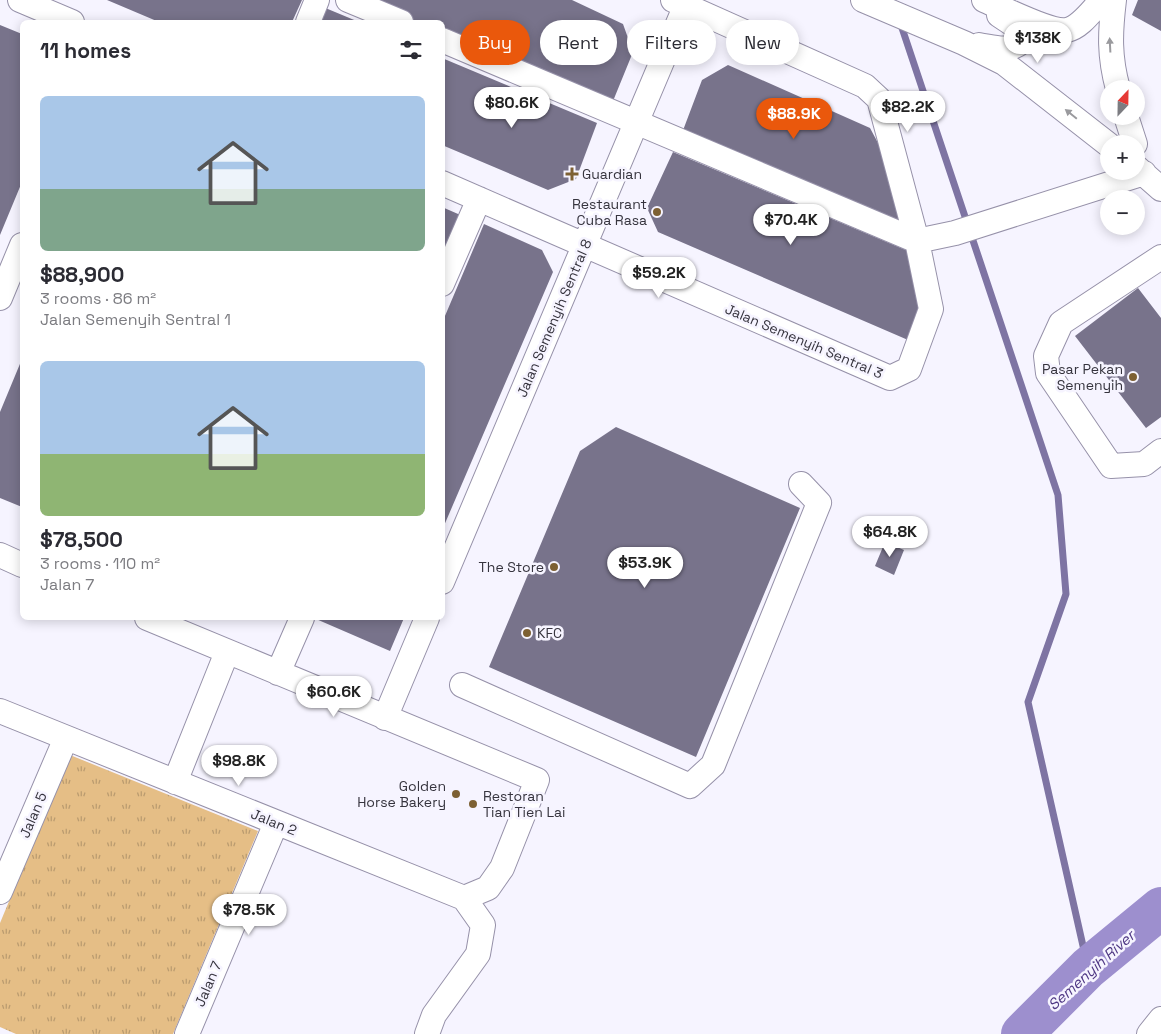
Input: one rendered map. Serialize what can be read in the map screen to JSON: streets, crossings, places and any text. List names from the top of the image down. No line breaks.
{"streets":{"street":["Jalan Semenyih Sentral 8","Jalan Semenyih Sentral 3","Jalan 5","Jalan 2","Jalan 7"]},"crossings":[["Jalan Semenyih Sentral 8","Jalan Semenyih Sentral 3"],["Jalan 5","Jalan 2"],["Jalan 2","Jalan 7"]],"water":["Semenyih River"],"places":{"health":["Guardian"],"other":["Restaurant Cuba Rasa","Pasar Pekan Semenyih","The Store","KFC","Golden Horse Bakery","Restoran Tian Tien Lai"]},"north":"top","page":{"chip":["Buy","Rent","Filters","New"],"heading":"11 homes","price":["$138K","$80.6K","$82.2K","$88.9K","$70.4K","$59.2K","$64.8K","$53.9K","$60.6K","$98.8K","$78.5K"],"map_buttons":["+","−"],"list":[{"name":"$88,900","note":"3 rooms · 86 m² · Jalan Semenyih Sentral 1"},{"name":"$78,500","note":"3 rooms · 110 m² · Jalan 7"}]}}
